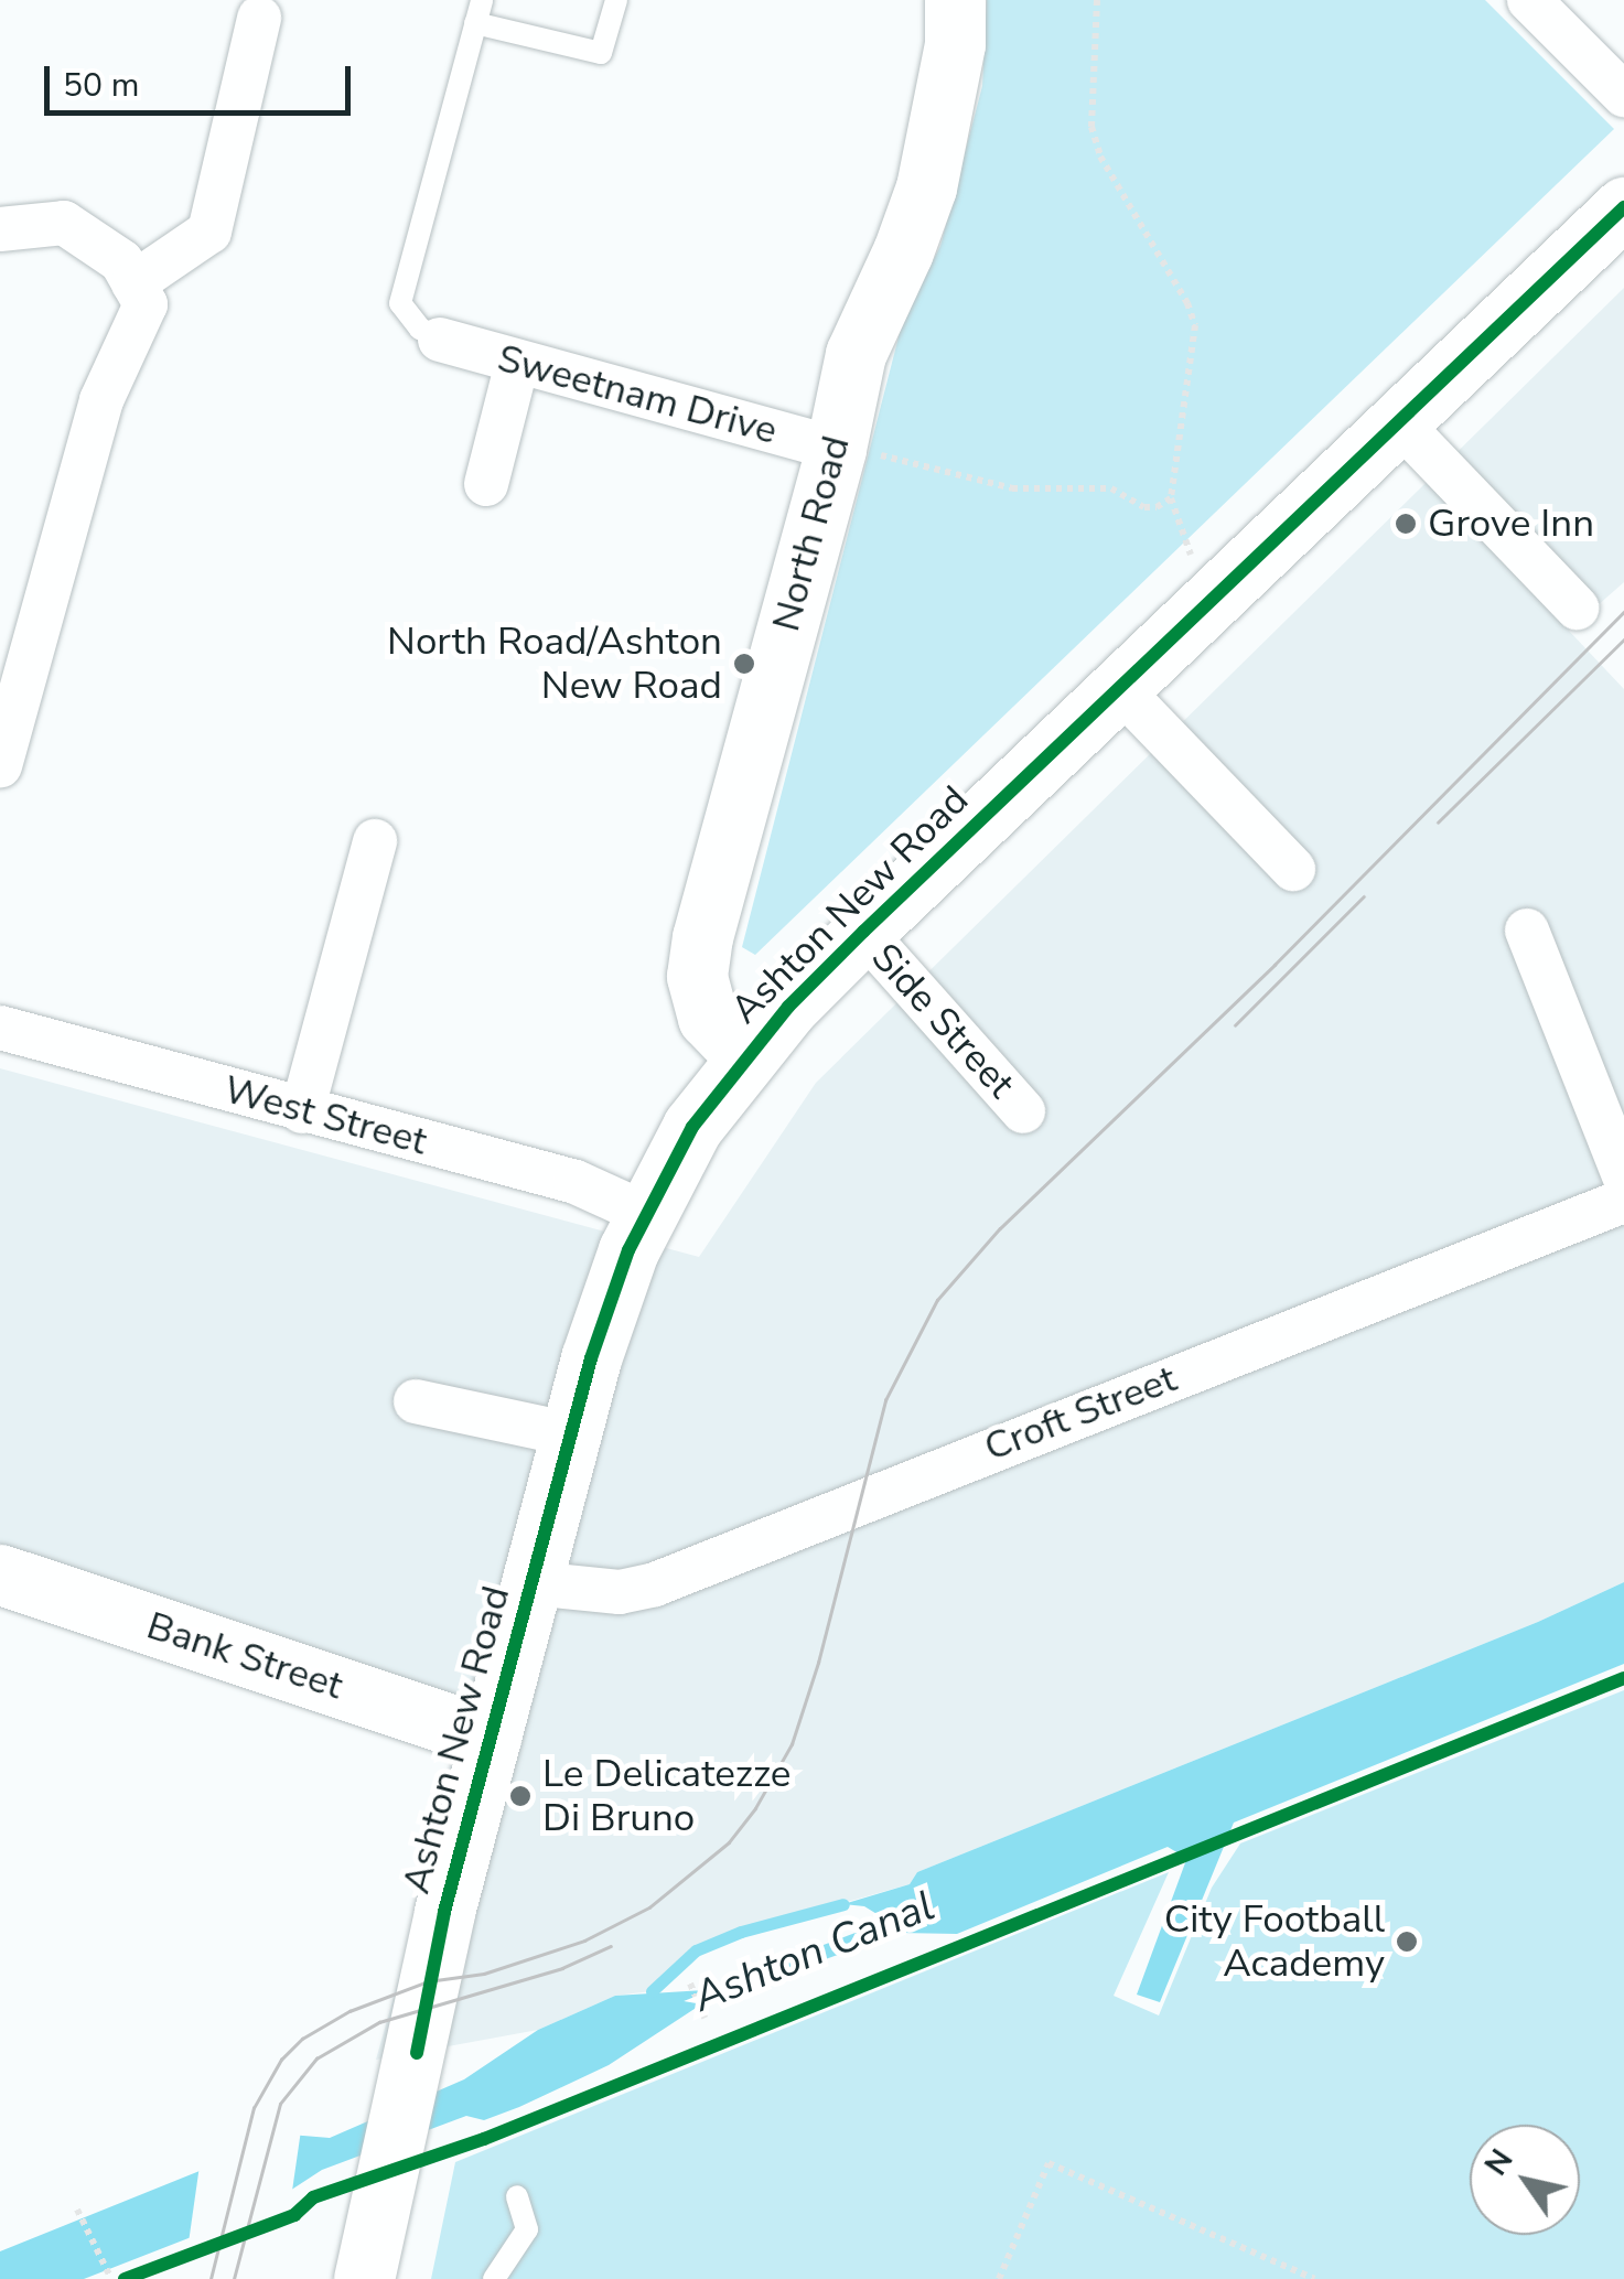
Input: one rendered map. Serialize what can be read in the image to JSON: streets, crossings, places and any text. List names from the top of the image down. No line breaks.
{"streets":{"main road":["North Road","Ashton New Road","Bank Street"],"street":["Sweetnam Drive","Side Street","West Street","Croft Street"]},"crossings":[["Sweetnam Drive","North Road"],["North Road","Ashton New Road"],["Ashton New Road","Side Street"],["Ashton New Road","West Street"],["Ashton New Road","Croft Street"],["Ashton New Road","Bank Street"]],"water":["Ashton Canal"],"places":["Grove Inn","North Road/Ashton New Road","Le Delicatezze Di Bruno","City Football Academy"],"scale_bar":"50 m","north":"top left"}
